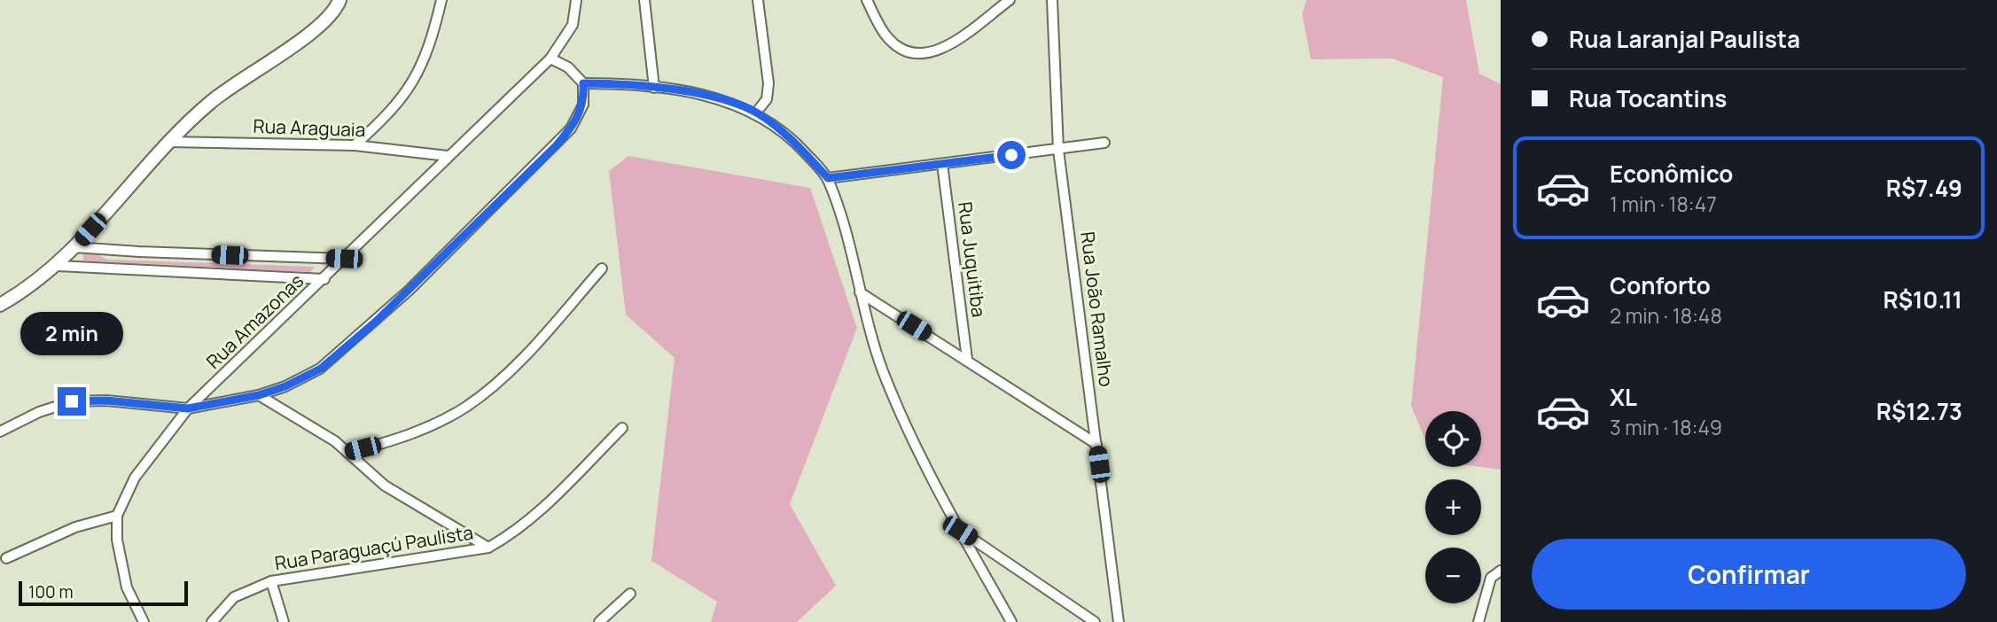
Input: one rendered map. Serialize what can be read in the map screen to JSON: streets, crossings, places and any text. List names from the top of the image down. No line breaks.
{"streets":{"street":["Rua Araguaia","Rua Juquitiba","Rua João Ramalho","Rua Amazonas","Rua Paraguaçú Paulista"]},"crossings":[["Rua Araguaia","Rua Amazonas"]],"scale_bar":"100 m","page":{"banner":["Rua Laranjal Paulista","Rua Tocantins"],"list":[{"name":"Econômico","note":"1 min · 18:47","value":"R$7.49"},{"name":"Conforto","note":"2 min · 18:48","value":"R$10.11"},{"name":"XL","note":"3 min · 18:49","value":"R$12.73"}],"bubble":"2 min","map_buttons":["+","−"],"buttons":"Confirmar","scale":"100 m"}}
